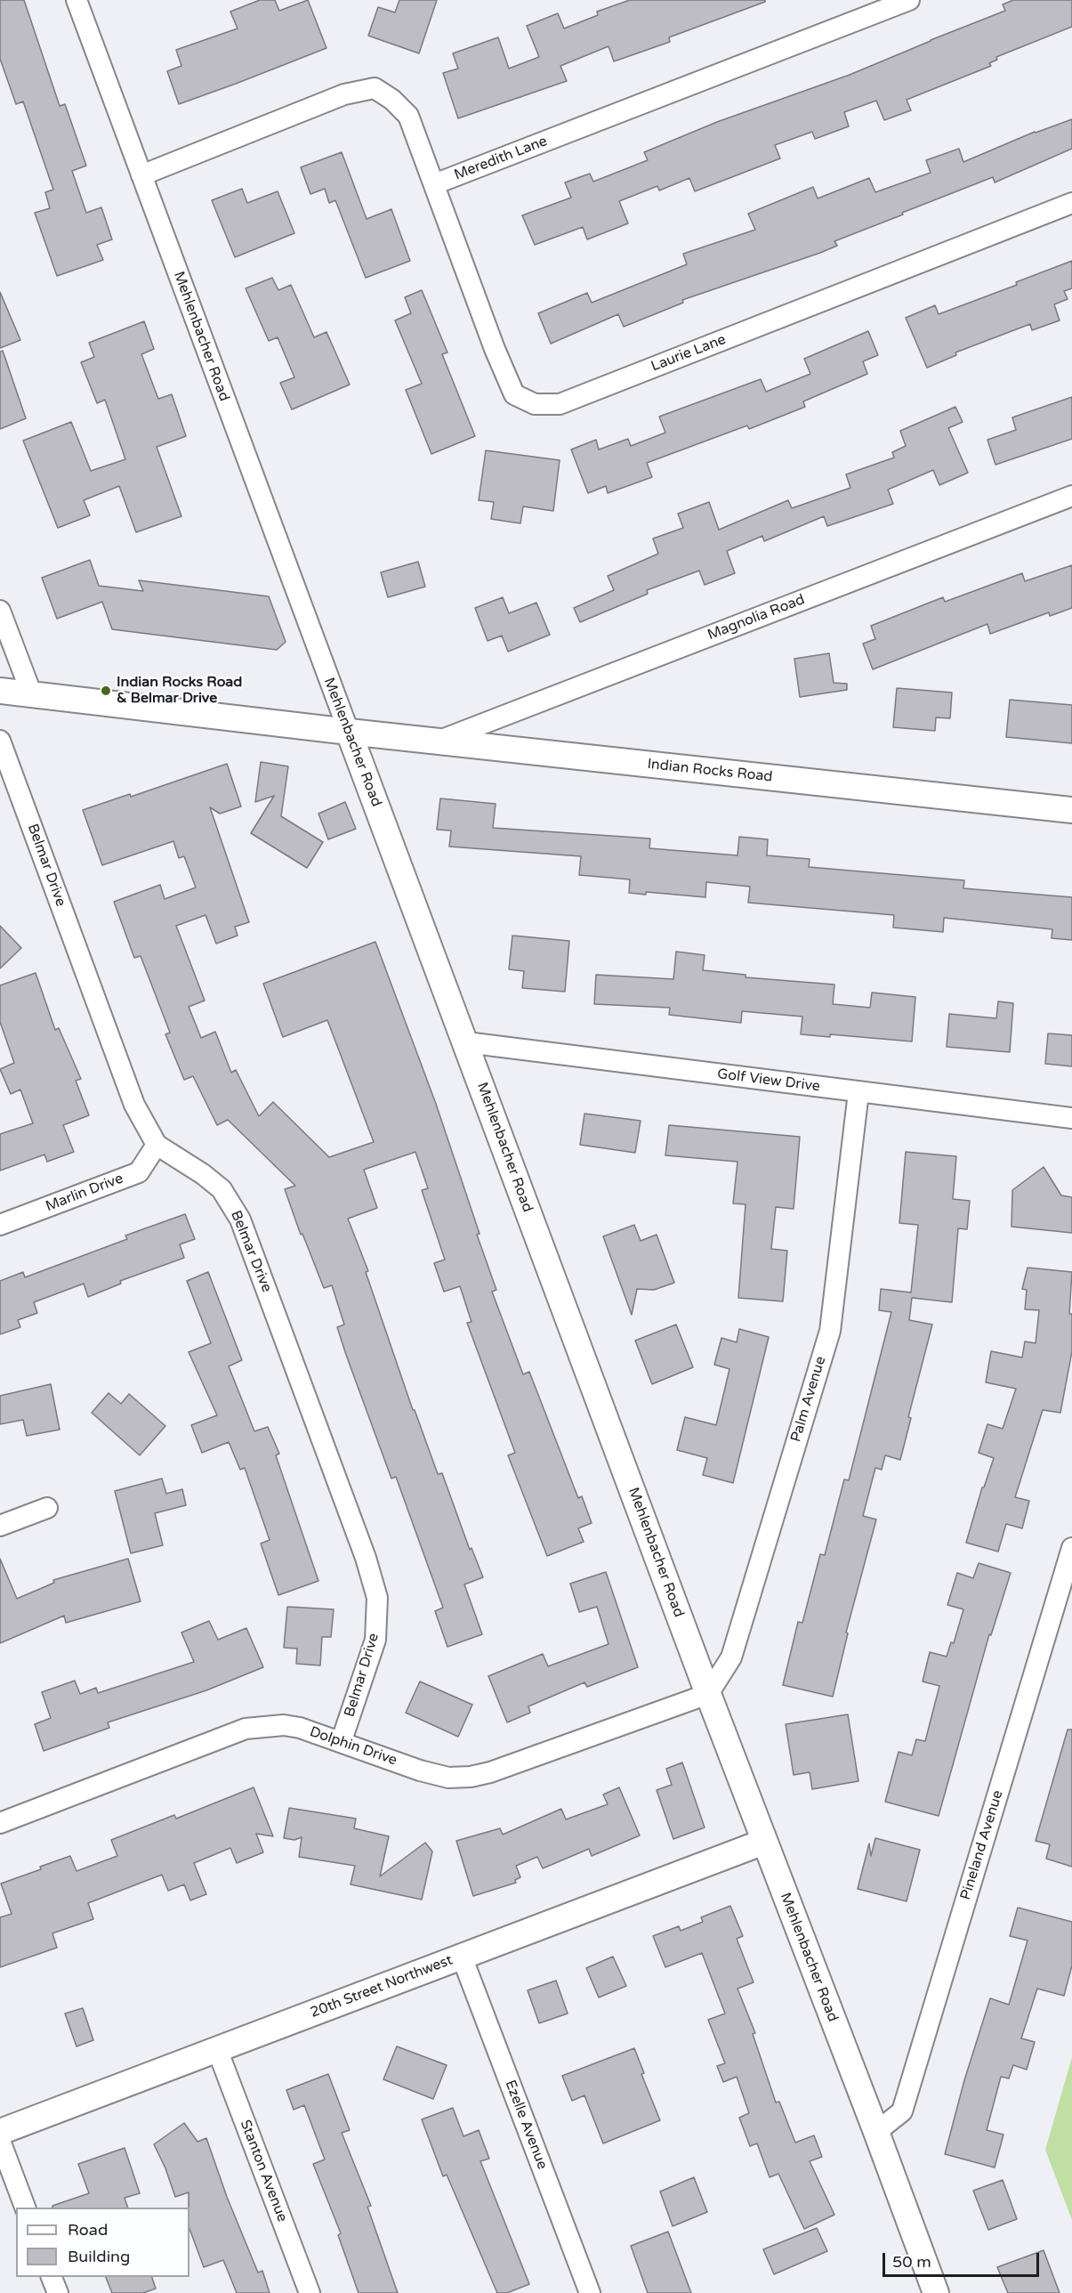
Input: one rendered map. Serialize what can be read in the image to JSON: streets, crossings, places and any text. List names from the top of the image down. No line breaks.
{"streets":{"street":["Meredith Lane","Mehlenbacher Road","Laurie Lane","Magnolia Road","Indian Rocks Road","Belmar Drive","Golf View Drive","Marlin Drive","Palm Avenue","Dolphin Drive","Pineland Avenue","20th Street Northwest","Ezelle Avenue","Stanton Avenue"]},"crossings":[["Meredith Lane","Laurie Lane"],["Mehlenbacher Road","Indian Rocks Road"],["Mehlenbacher Road","Golf View Drive"],["Mehlenbacher Road","Palm Avenue"],["Mehlenbacher Road","Dolphin Drive"],["Mehlenbacher Road","Pineland Avenue"],["Mehlenbacher Road","20th Street Northwest"],["Magnolia Road","Indian Rocks Road"],["Belmar Drive","Marlin Drive"],["Belmar Drive","Dolphin Drive"],["Golf View Drive","Palm Avenue"],["Palm Avenue","Dolphin Drive"],["20th Street Northwest","Ezelle Avenue"],["20th Street Northwest","Stanton Avenue"]],"places":["Indian Rocks Road & Belmar Drive"],"legend":["Road","Building"],"scale_bar":"50 m"}
